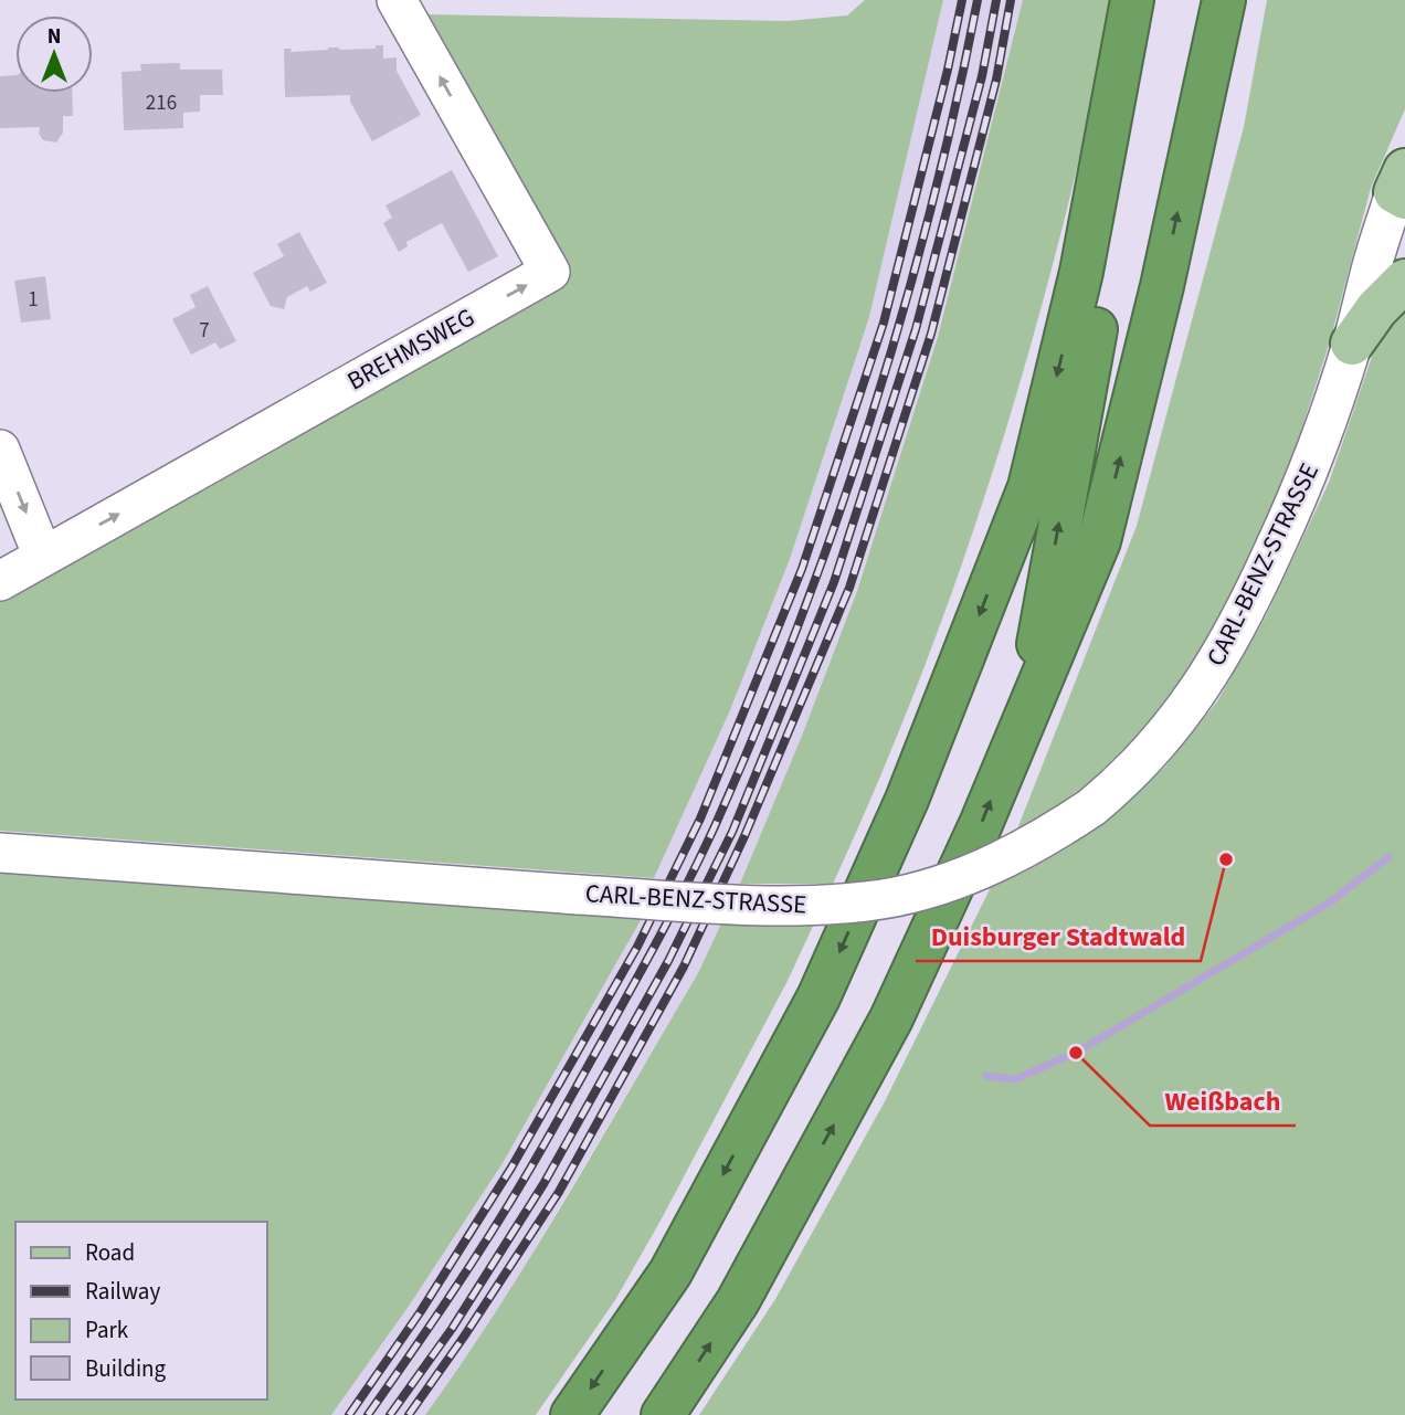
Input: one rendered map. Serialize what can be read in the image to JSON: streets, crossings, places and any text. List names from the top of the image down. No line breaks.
{"streets":{"street":["BREHMSWEG","CARL-BENZ-STRASSE"]},"places":["Duisburger Stadtwald","Weißbach"],"house_numbers":["216","1","7"],"legend":["Road","Railway","Park","Building"],"north":"top"}
